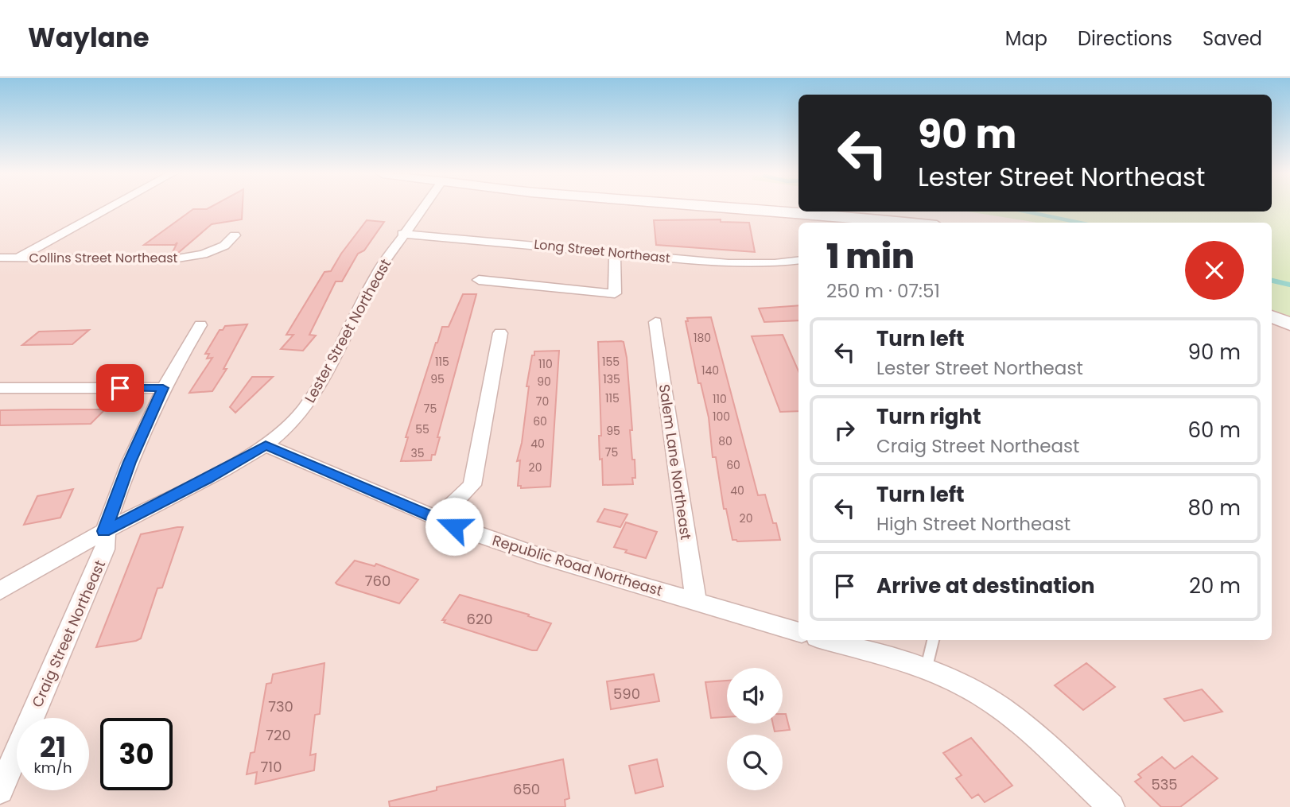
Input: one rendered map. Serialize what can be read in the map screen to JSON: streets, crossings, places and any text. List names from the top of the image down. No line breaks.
{"streets":{"street":["Long Street Northeast","Collins Street Northeast","Lester Street Northeast","Salem Lane Northeast","Republic Road Northeast","Craig Street Northeast"]},"crossings":[["Long Street Northeast","Lester Street Northeast"],["Lester Street Northeast","Republic Road Northeast"],["Lester Street Northeast","Craig Street Northeast"],["Salem Lane Northeast","Republic Road Northeast"]],"house_numbers":["180","115","155","110","140","95","135","90","115","110","70","75","100","60","55","95","80","40","75","35","60","20","40","20","760","620","590","730","720","710","535","650"],"page":{"header":"Waylane","nav":["Map","Directions","Saved"],"turn":["90 m","Lester Street Northeast"],"heading":["1 min","250 m · 07:51"],"list":[{"name":"Turn left","note":"Lester Street Northeast","value":"90 m"},{"name":"Turn right","note":"Craig Street Northeast","value":"60 m"},{"name":"Turn left","note":"High Street Northeast","value":"80 m"},{"name":"Arrive at destination","value":"20 m"}],"speed":"21 km/h","limit":"30"}}
